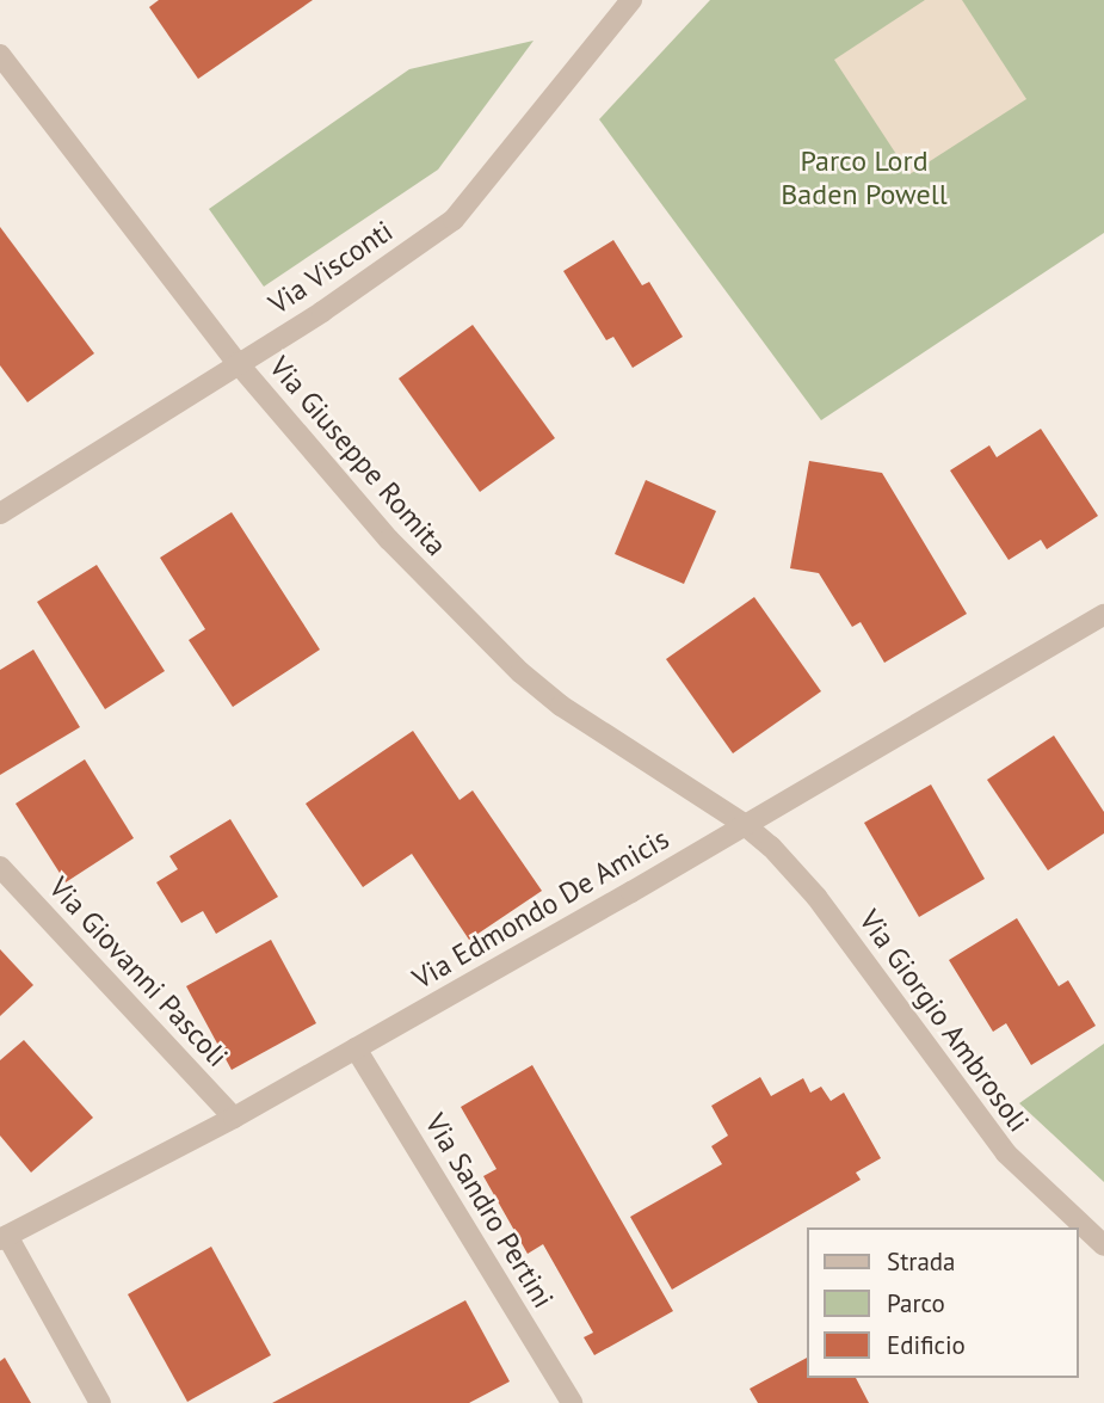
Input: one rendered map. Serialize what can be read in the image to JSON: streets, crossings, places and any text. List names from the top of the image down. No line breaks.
{"streets":{"street":["Via Visconti","Via Giuseppe Romita","Via Edmondo De Amicis","Via Giovanni Pascoli","Via Giorgio Ambrosoli","Via Sandro Pertini"]},"crossings":[["Via Visconti","Via Giuseppe Romita"],["Via Giuseppe Romita","Via Edmondo De Amicis"],["Via Giuseppe Romita","Via Giorgio Ambrosoli"],["Via Edmondo De Amicis","Via Giovanni Pascoli"],["Via Edmondo De Amicis","Via Giorgio Ambrosoli"],["Via Edmondo De Amicis","Via Sandro Pertini"]],"parks":["Parco Lord Baden Powell"],"legend":["Strada","Parco","Edificio"]}
